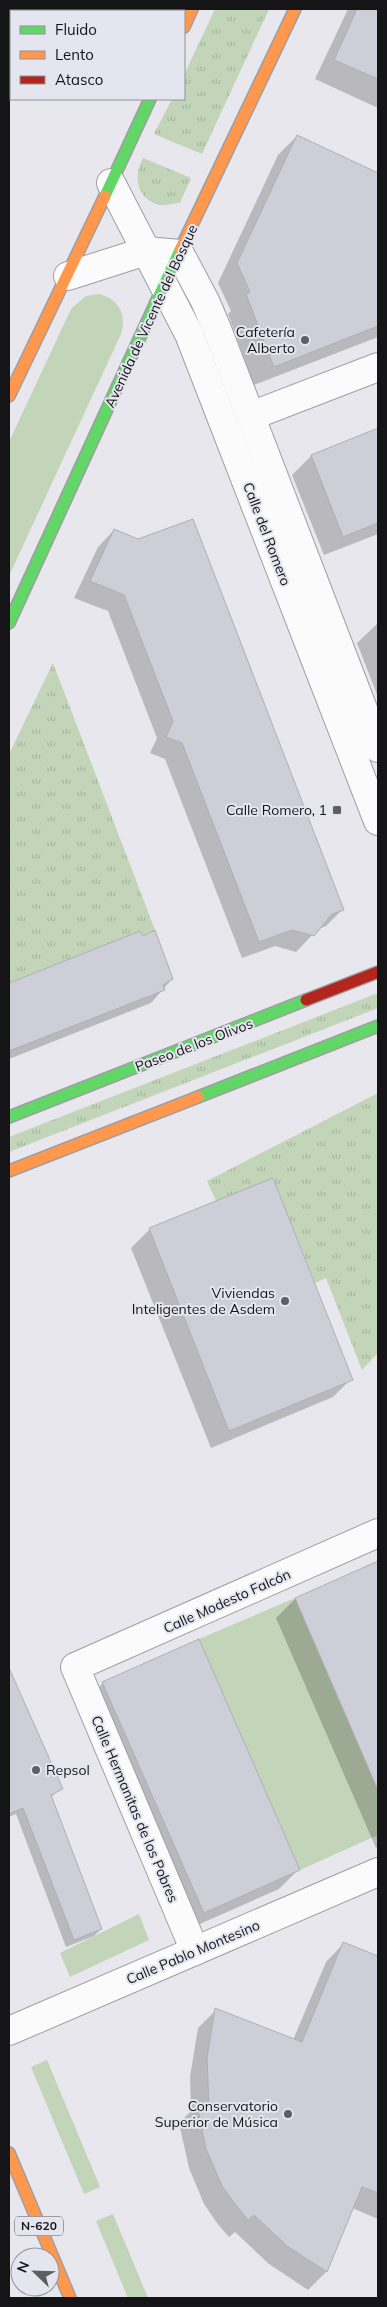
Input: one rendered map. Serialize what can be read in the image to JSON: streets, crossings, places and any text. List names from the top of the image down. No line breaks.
{"streets":{"main road":["Avenida de Vicente del Bosque","Paseo de los Olivos","N-620"],"street":["Calle del Romero","Calle Modesto Falcón","Calle Hermanitas de los Pobres","Calle Pablo Montesino"]},"crossings":[["Avenida de Vicente del Bosque","Calle del Romero"],["Calle Modesto Falcón","Calle Hermanitas de los Pobres"],["Calle Hermanitas de los Pobres","Calle Pablo Montesino"]],"places":{"other":["Cafetería Alberto","Viviendas Inteligentes de Asdem","Repsol","Conservatorio Superior de Música"],"transit":["Calle Romero, 1"]},"legend":["Fluido","Lento","Atasco"],"north":"top left"}
